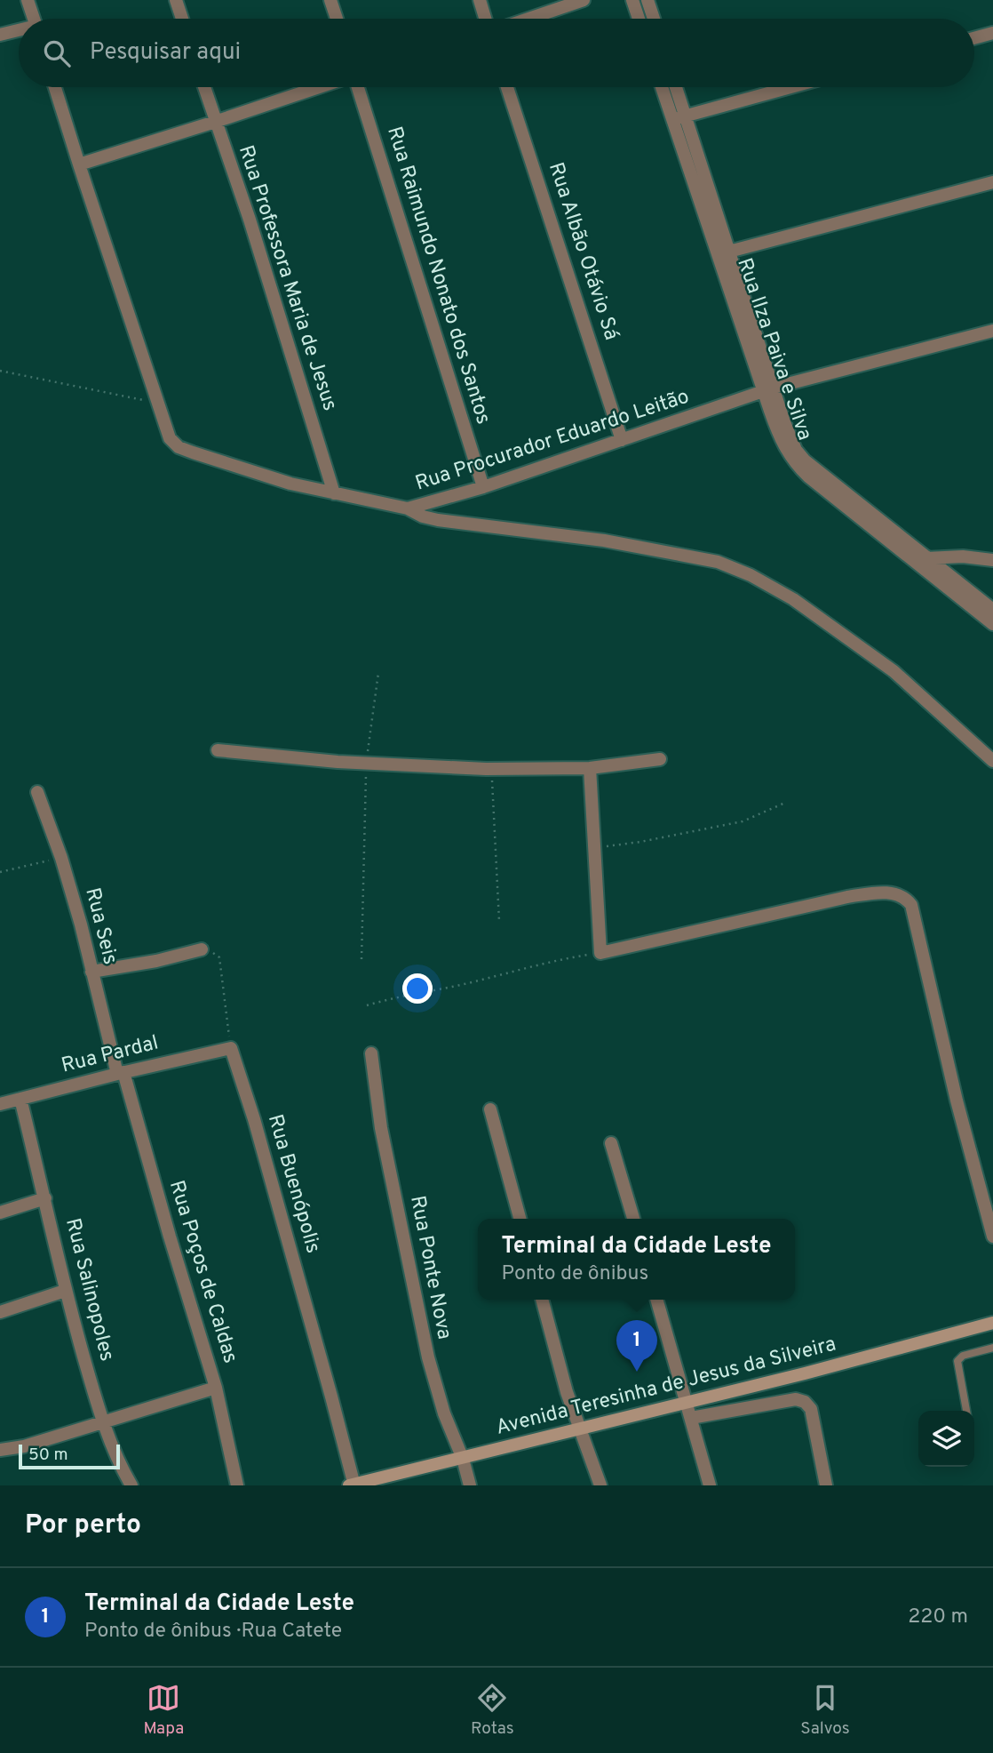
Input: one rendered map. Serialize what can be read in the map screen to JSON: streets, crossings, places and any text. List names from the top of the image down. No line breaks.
{"streets":{"street":["Rua Albão Otávio Sá","Rua Raimundo Nonato dos Santos","Rua Professora Maria de Jesus","Rua Ilza Paiva e Silva","Rua Procurador Eduardo Leitão","Rua Seis","Rua Pardal","Rua Buenópolis","Rua Ponte Nova","Rua Poços de Caldas","Rua Salinopoles","Avenida Teresinha de Jesus da Silveira"]},"crossings":[["Rua Albão Otávio Sá","Rua Procurador Eduardo Leitão"],["Rua Raimundo Nonato dos Santos","Rua Procurador Eduardo Leitão"],["Rua Professora Maria de Jesus","Rua Procurador Eduardo Leitão"],["Rua Ilza Paiva e Silva","Rua Procurador Eduardo Leitão"],["Rua Seis","Rua Pardal"],["Rua Seis","Rua Poços de Caldas"],["Rua Pardal","Rua Buenópolis"],["Rua Pardal","Rua Poços de Caldas"],["Rua Pardal","Rua Salinopoles"],["Rua Buenópolis","Avenida Teresinha de Jesus da Silveira"],["Rua Ponte Nova","Avenida Teresinha de Jesus da Silveira"]],"scale_bar":"50 m","page":{"search":"Pesquisar aqui","popup":["Terminal da Cidade Leste","Ponto de ônibus"],"pins":"1","scale":"50 m","heading":"Por perto","list":[{"mark":"1","name":"Terminal da Cidade Leste","note":"Ponto de ônibus · Rua Catete","value":"220 m"}],"nav":["Mapa","Rotas","Salvos"]}}
